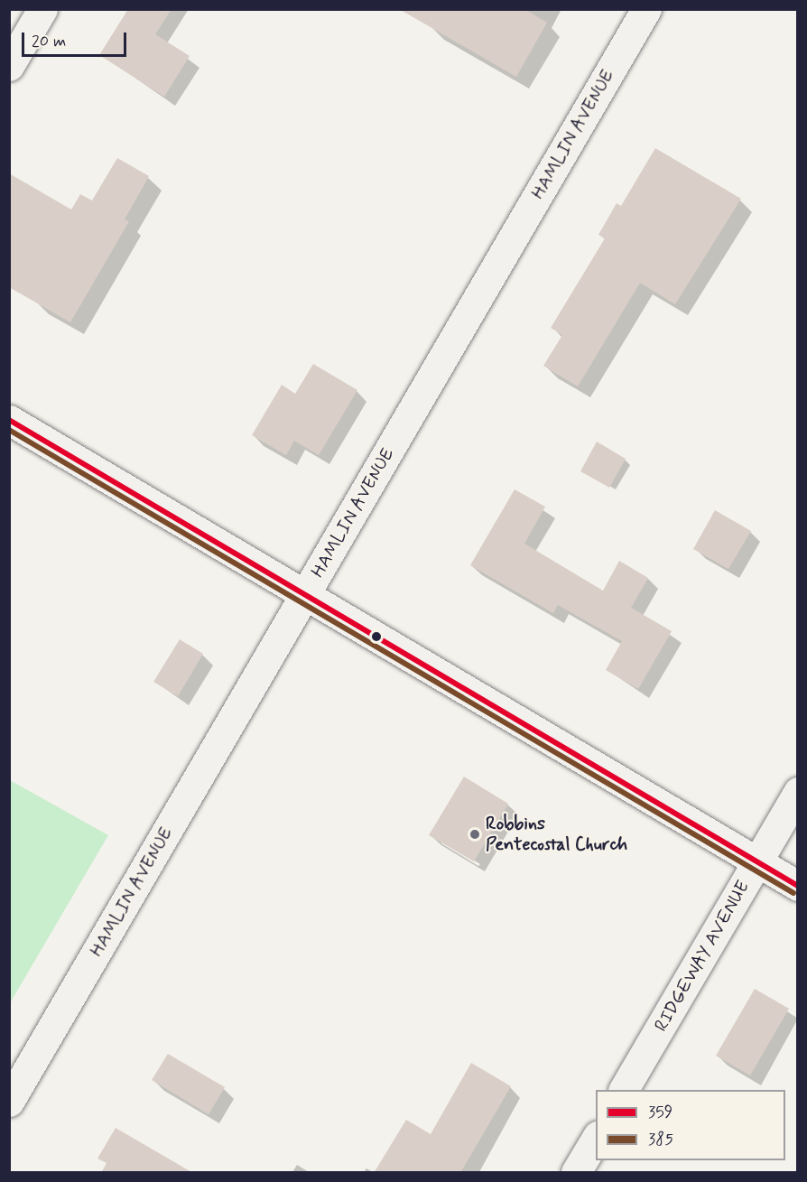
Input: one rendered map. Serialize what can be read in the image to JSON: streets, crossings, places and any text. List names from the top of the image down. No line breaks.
{"streets":{"street":["HAMLIN AVENUE","RIDGEWAY AVENUE"]},"places":["Robbins Pentecostal Church"],"lines":["transit line 359","transit line 385"],"legend":["359","385"],"scale_bar":"20 m"}
